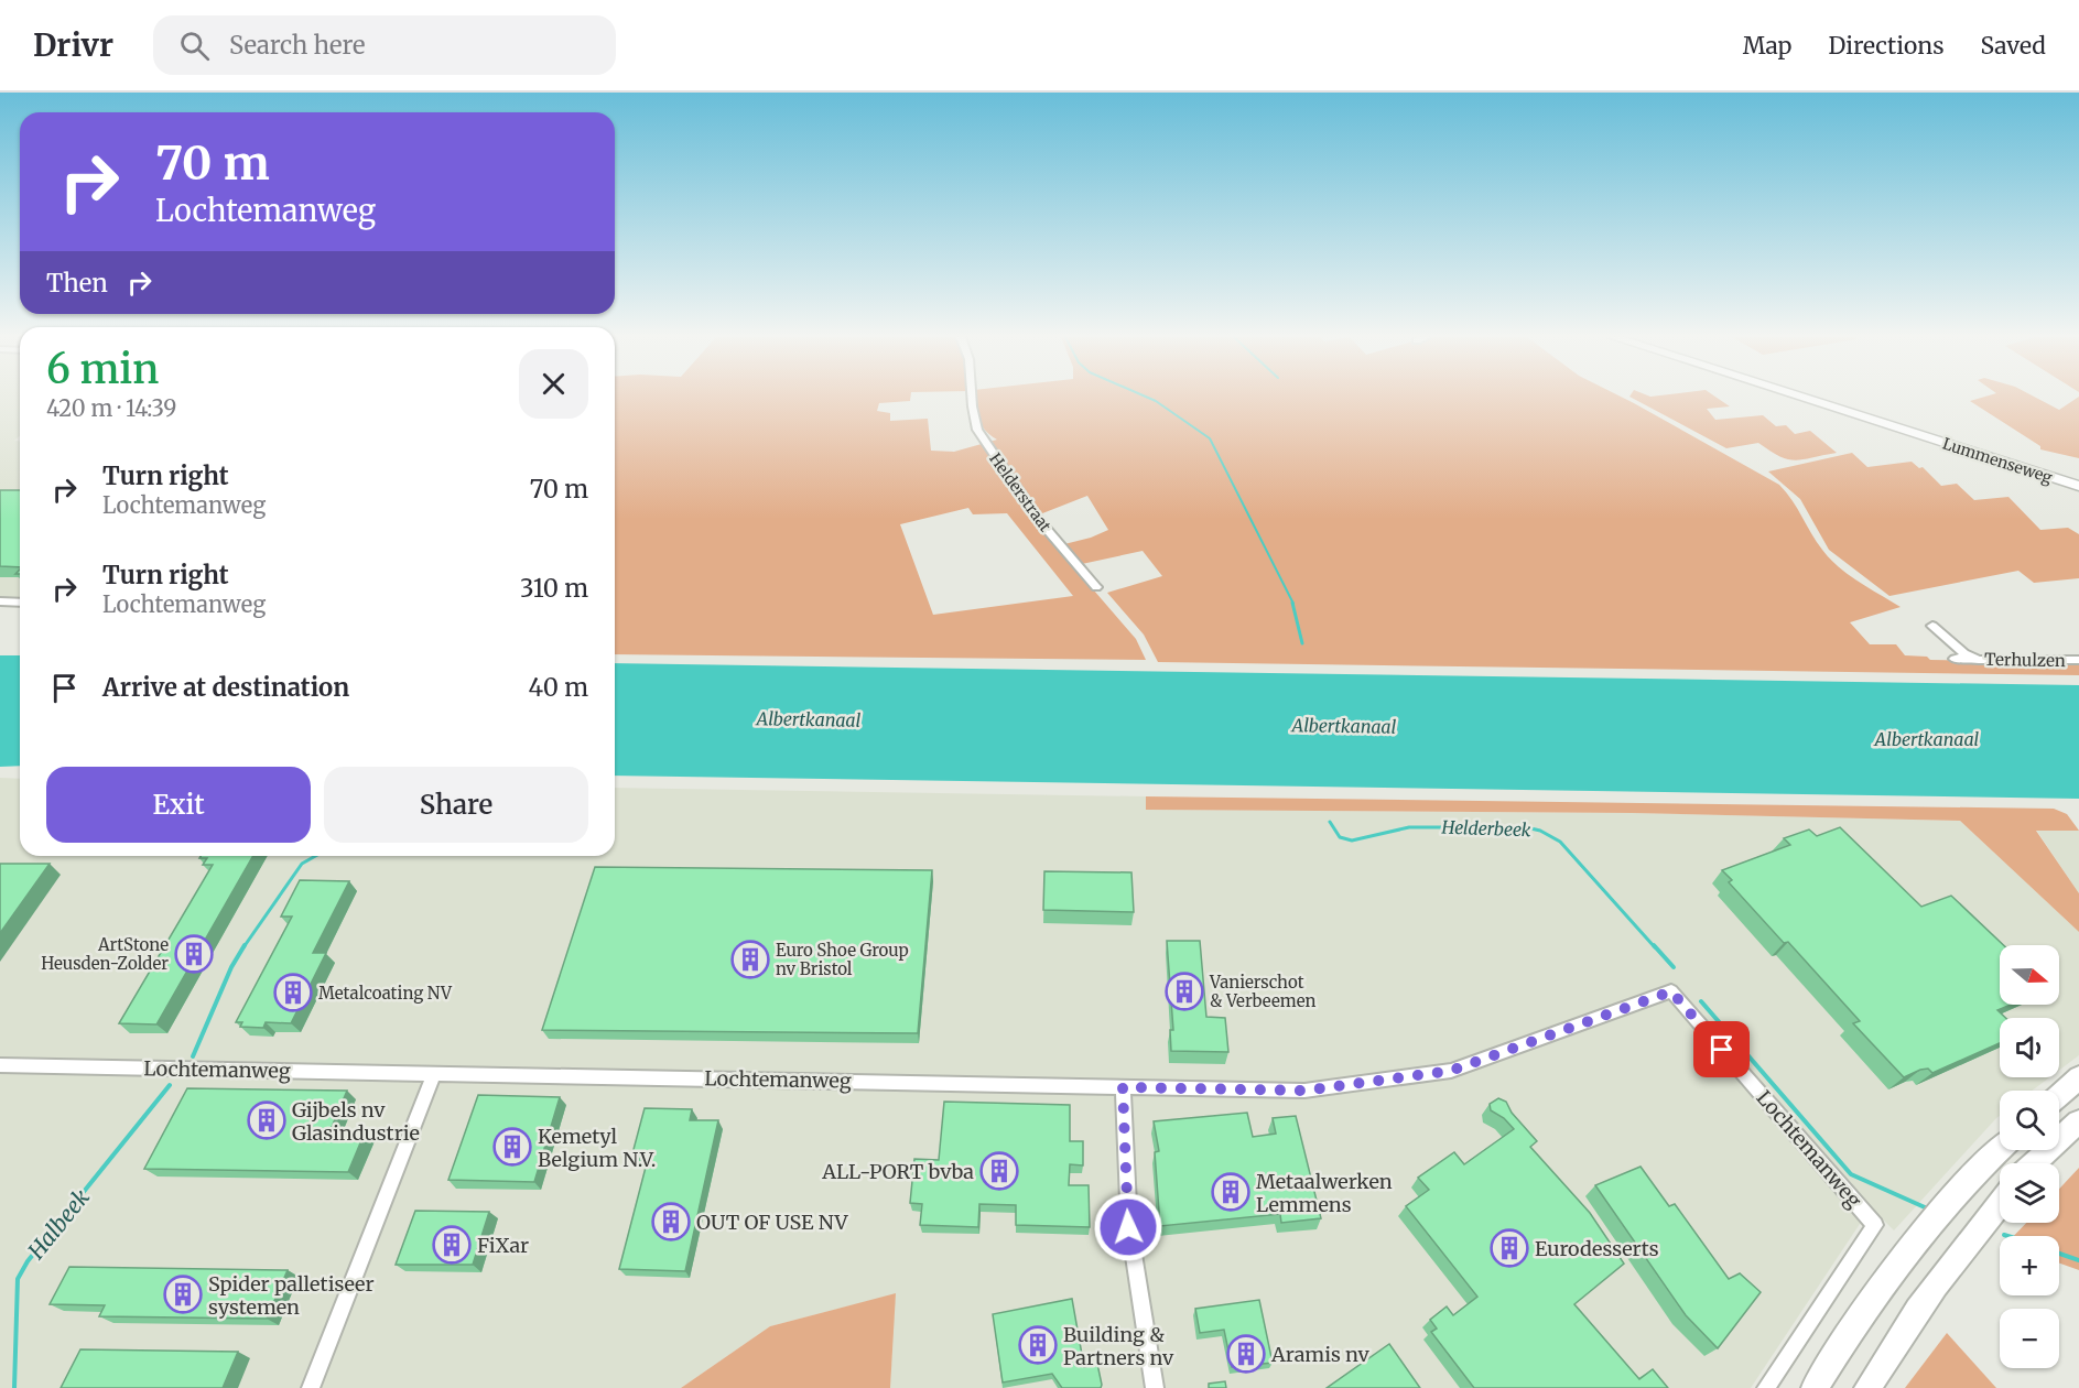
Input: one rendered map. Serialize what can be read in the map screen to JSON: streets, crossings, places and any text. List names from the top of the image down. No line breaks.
{"streets":{"main road":["Lummenseweg"],"street":["Helderstraat","Terhulzen","Lochtemanweg"]},"water":["Albertkanaal","Helderbeek","Halbeek"],"places":{"building":["ArtStone Heusden-Zolder","Euro Shoe Group nv Bristol","Vanierschot & Verbeemen","Metalcoating NV","Gijbels nv Glasindustrie","Kemetyl Belgium N.V.","ALL-PORT bvba","Metaalwerken Lemmens","OUT OF USE NV","FiXar","Eurodesserts","Spider palletiseer systemen","Building & Partners nv","Aramis nv"]},"north":"right","page":{"header":"Drivr","search":"Search here","nav":["Map","Directions","Saved"],"turn":["70 m","Lochtemanweg"],"then":"Then","heading":["6 min","420 m · 14:39"],"list":[{"name":"Turn right","note":"Lochtemanweg","value":"70 m"},{"name":"Turn right","note":"Lochtemanweg","value":"310 m"},{"name":"Arrive at destination","value":"40 m"}],"buttons":["Exit","Share"],"map_buttons":["+","−"]}}
